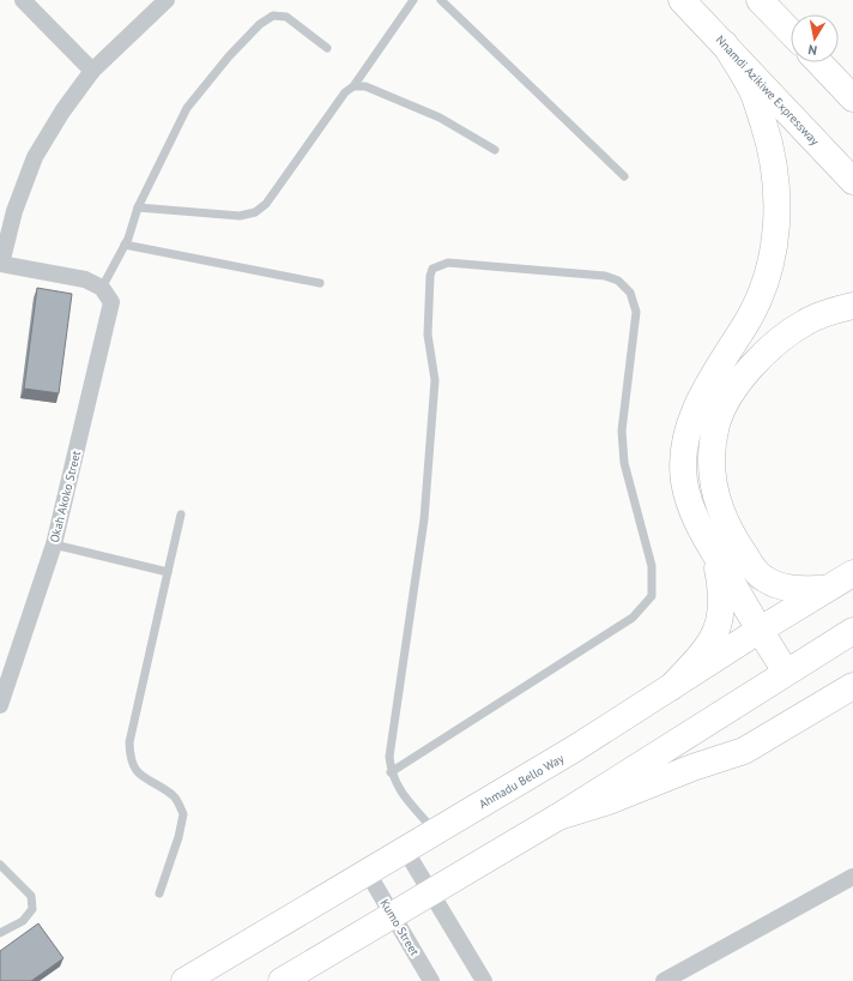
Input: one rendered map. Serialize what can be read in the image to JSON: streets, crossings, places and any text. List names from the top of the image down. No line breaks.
{"streets":{"main road":["Nnamdi Azikiwe Expressway","Ahmadu Bello Way"],"street":["Okah Akoko Street","Kumo Street"]},"crossings":[["Ahmadu Bello Way","Kumo Street"]],"north":"bottom"}
